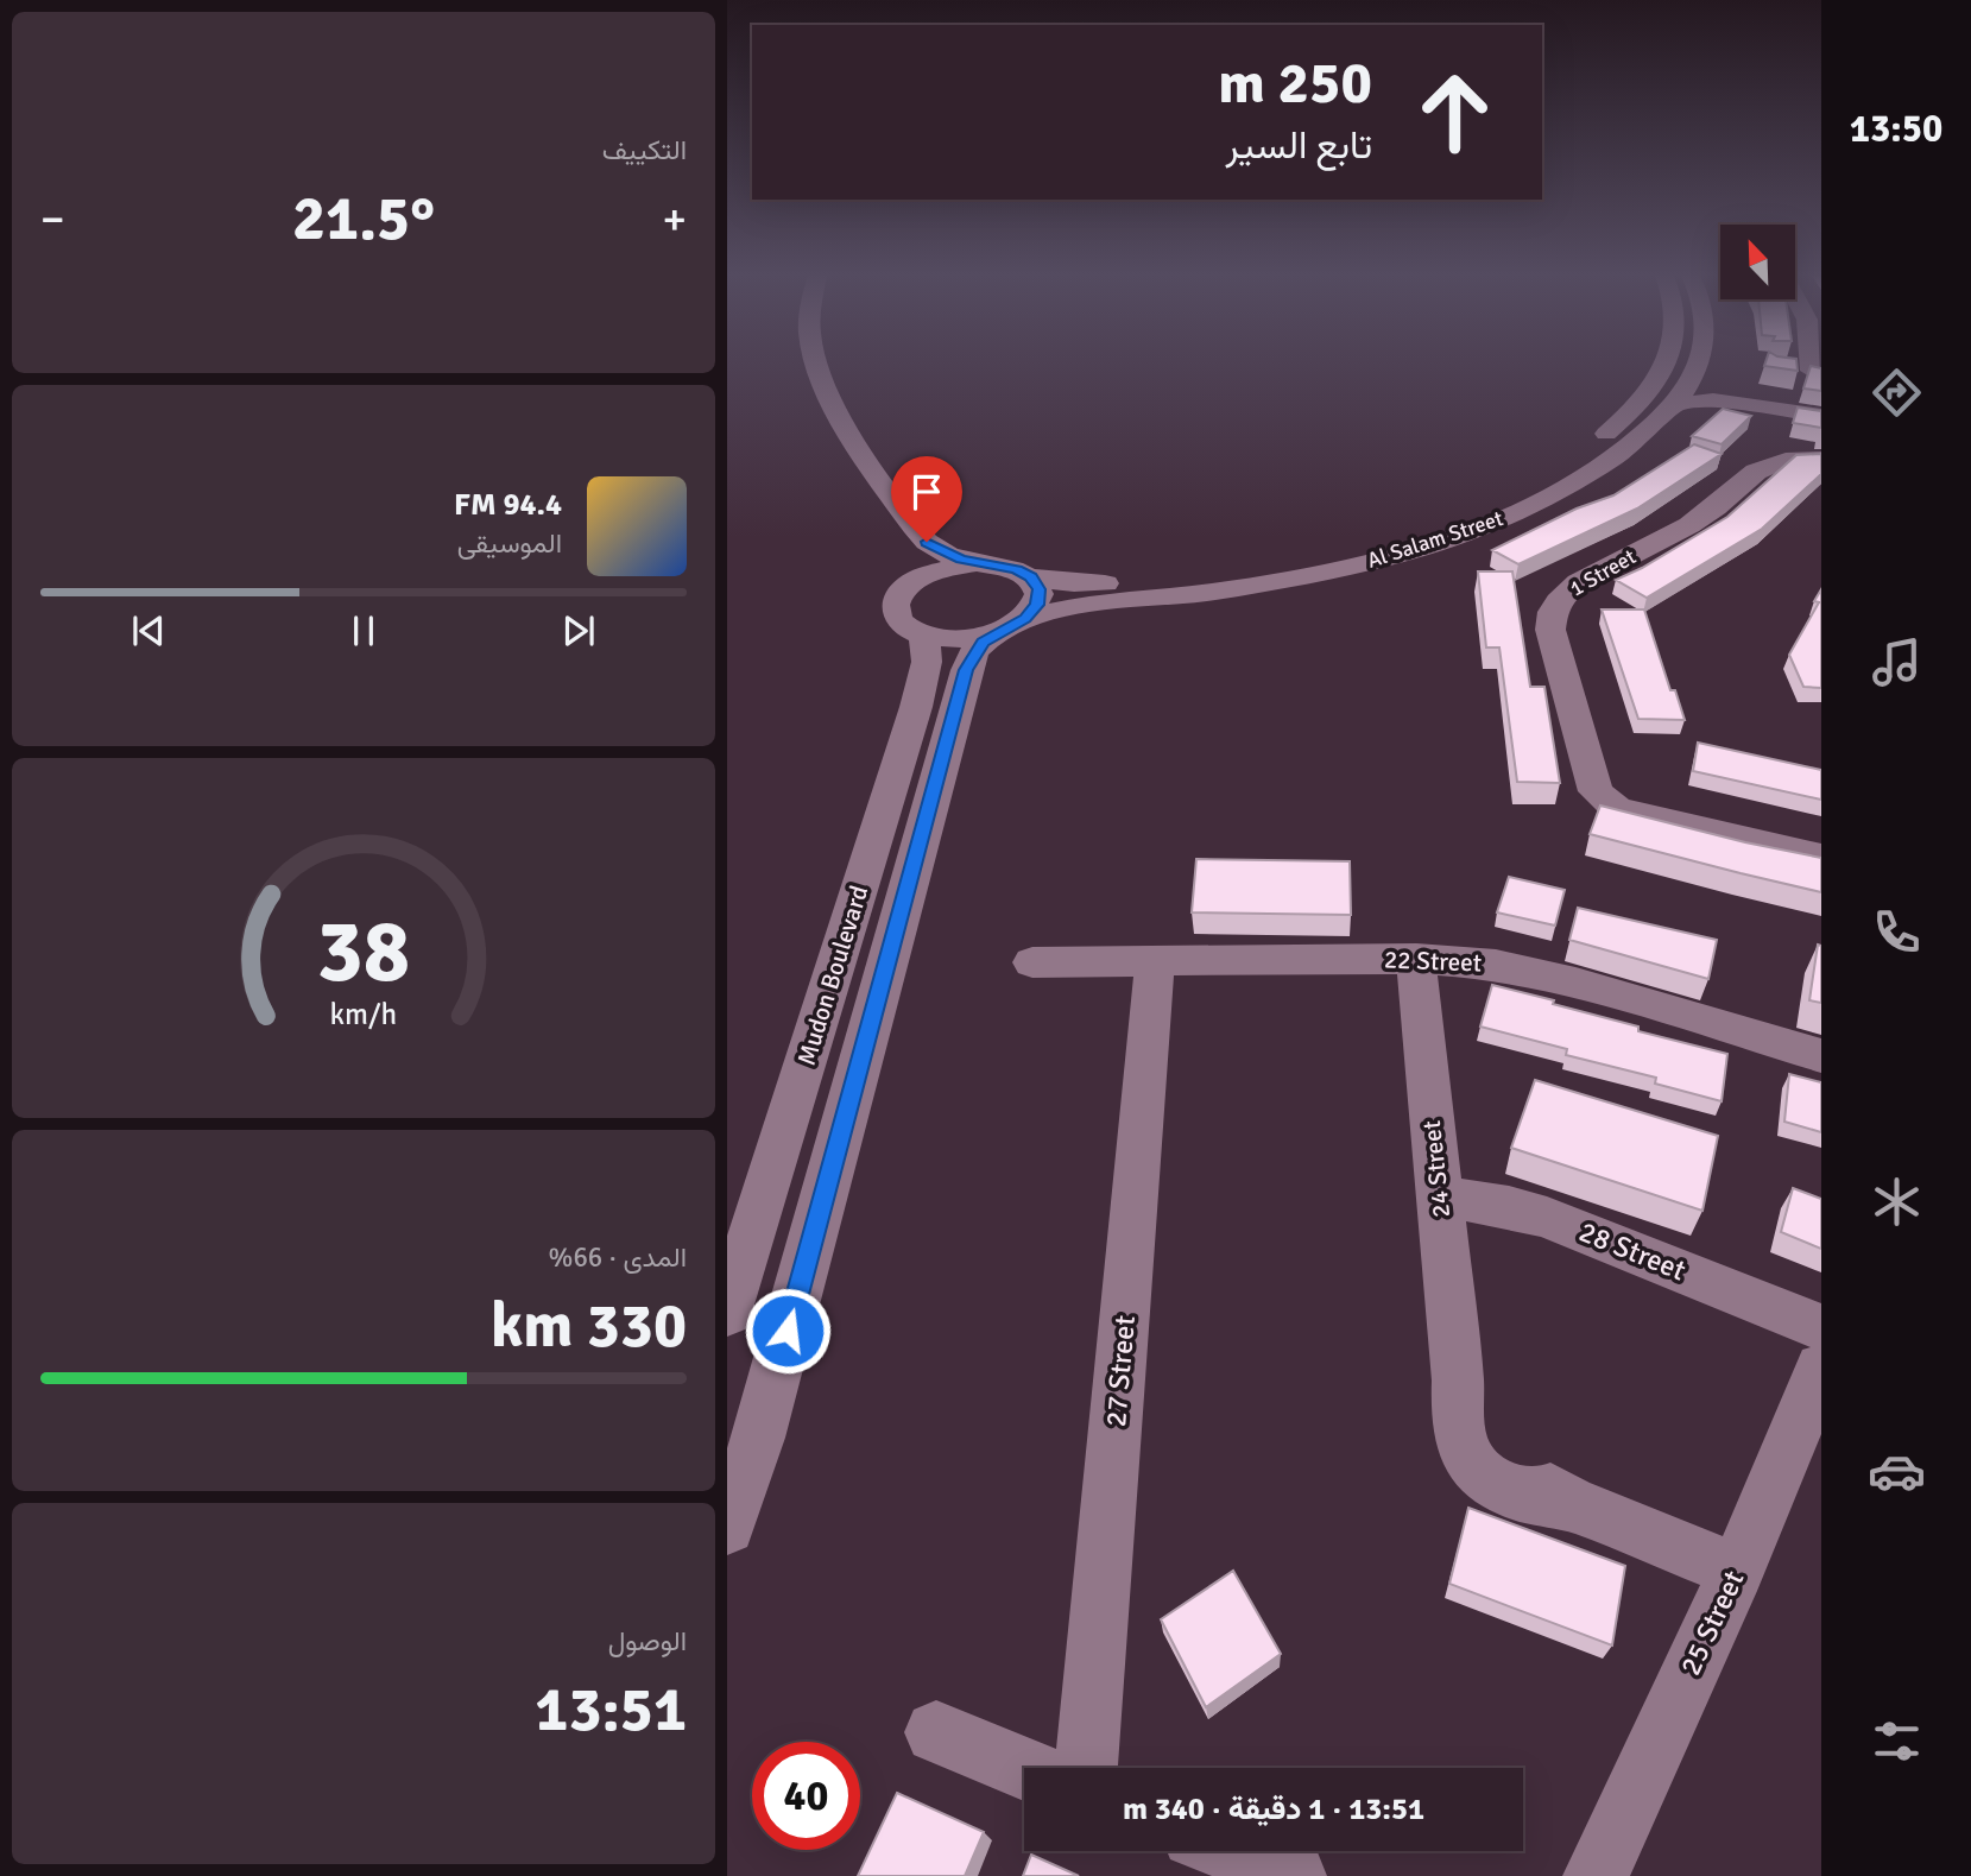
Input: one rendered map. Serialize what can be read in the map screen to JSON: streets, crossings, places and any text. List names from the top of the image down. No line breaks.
{"streets":{"street":["Al Salam Street","1 Street","22 Street","Mudon Boulevard","24 Street","28 Street","27 Street","25 Street"]},"crossings":[["Al Salam Street","Mudon Boulevard"],["22 Street","24 Street"],["22 Street","27 Street"],["24 Street","28 Street"],["24 Street","25 Street"]],"north":"top left","page":{"tabs":"13:50","tile":["التكييف",["المدى · 66%","330 km"],["الوصول","13:51"]],"turn":["250 m","تابع السير"],"heat":["−","21.5°","+"],"song":["94.4 FM","الموسيقى"],"limit":"40","trip":"13:51 · 1 دقيقة · 340 m","gauge":["38","km/h"]}}
